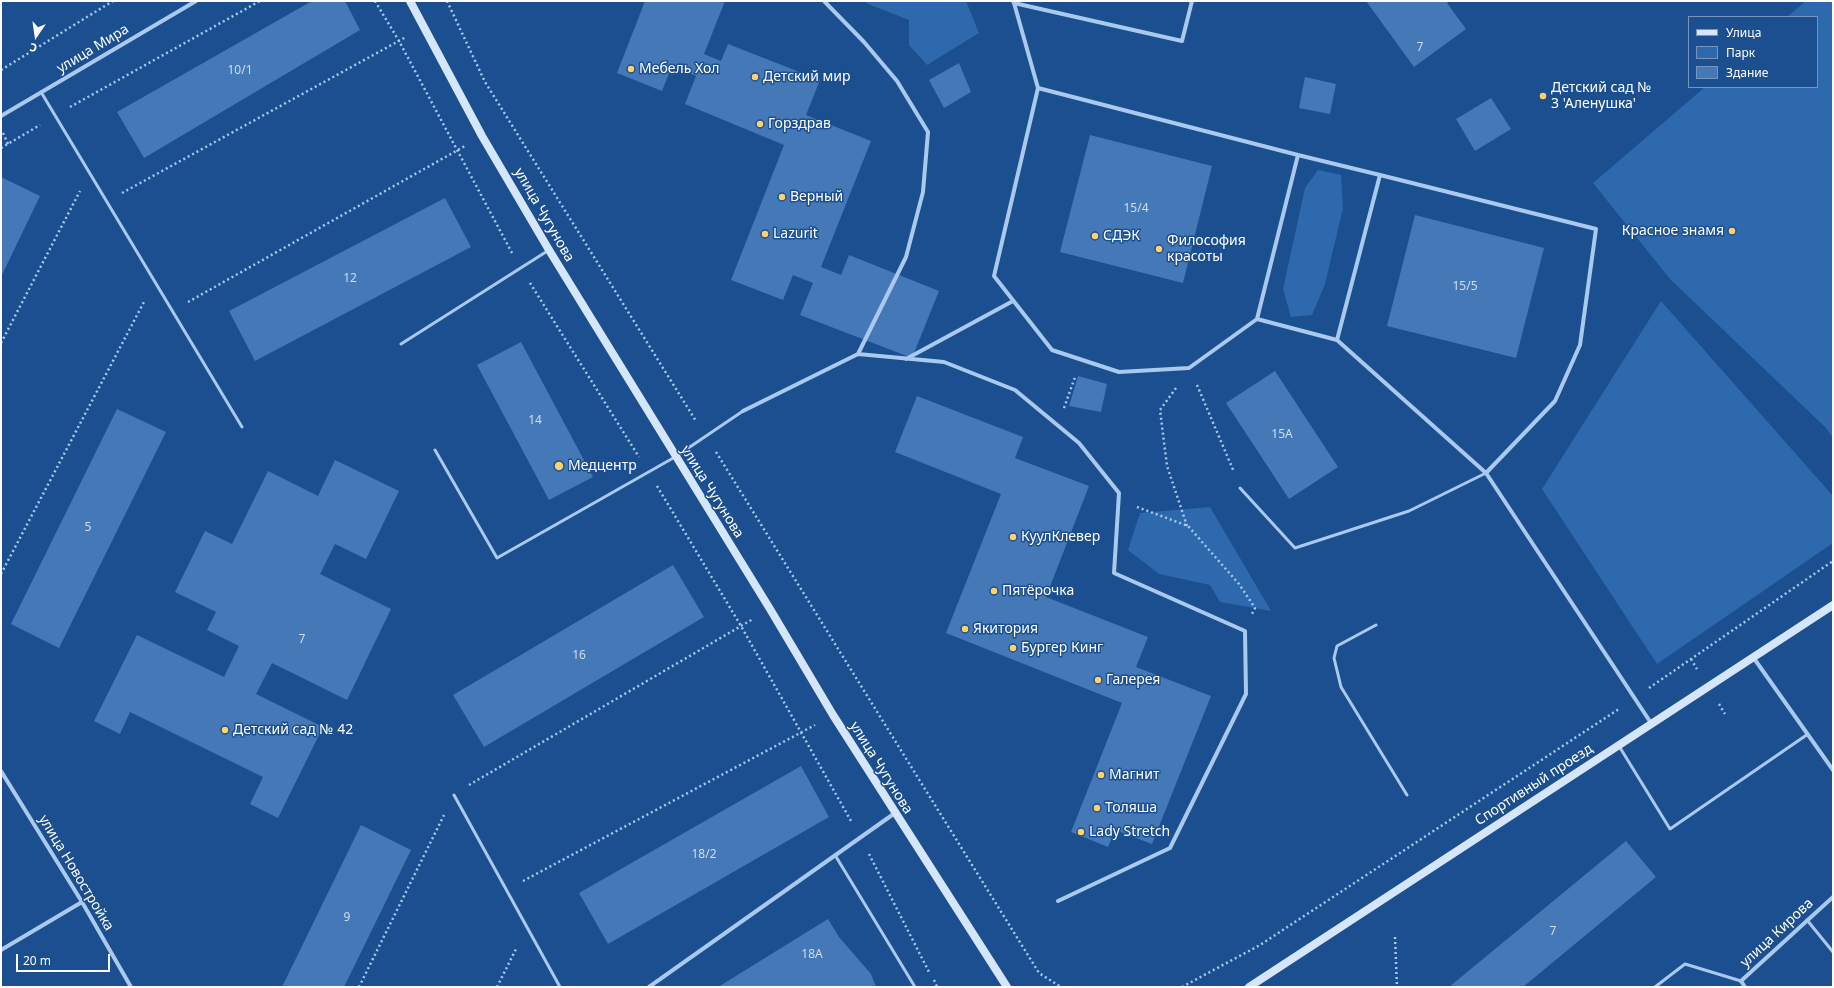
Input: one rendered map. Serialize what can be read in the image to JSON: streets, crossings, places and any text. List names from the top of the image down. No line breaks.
{"streets":{"main road":["улица Чугунова","Спортивный проезд"],"street":["улица Мира","улица Новостройка","улица Кирова"]},"places":["Мебель Хол","Детский мир","Детский сад № 3 'Аленушка'","Горздрав","Верный","Красное знамя","Lazurit","СДЭК","Философия красоты","Медцентр","КуулКлевер","Пятёрочка","Якитория","Бургер Кинг","Галерея","Детский сад № 42","Магнит","Толяша","Lady Stretch"],"house_numbers":["7","10/1","15/4","12","15/5","14","15А","5","7","16","18/2","9","7","18А"],"legend":["Улица","Парк","Здание"],"scale_bar":"20 m","north":"bottom"}
